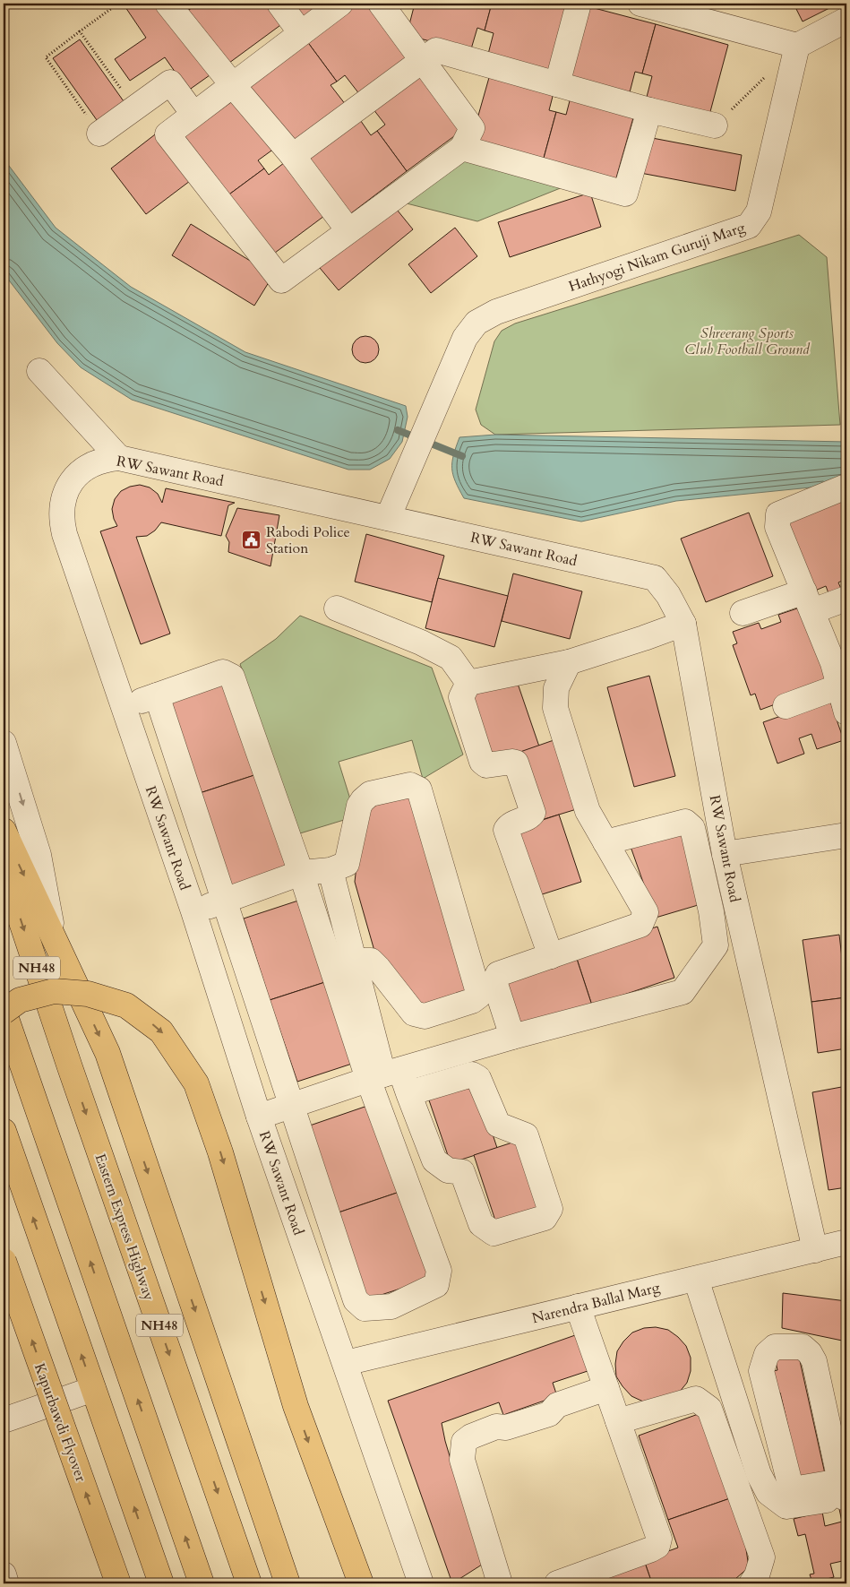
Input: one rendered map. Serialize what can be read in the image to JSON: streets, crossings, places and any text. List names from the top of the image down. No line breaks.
{"streets":{"highway":["NH48","Eastern Express Highway","Kapurbawdi Flyover"],"street":["Hathyogi Nikam Guruji Marg","RW Sawant Road","Narendra Ballal Marg"]},"crossings":[["Hathyogi Nikam Guruji Marg","RW Sawant Road"],["RW Sawant Road","Narendra Ballal Marg"]],"parks":["Shreerang Sports Club Football Ground"],"places":{"public building":["Rabodi Police Station"]}}
